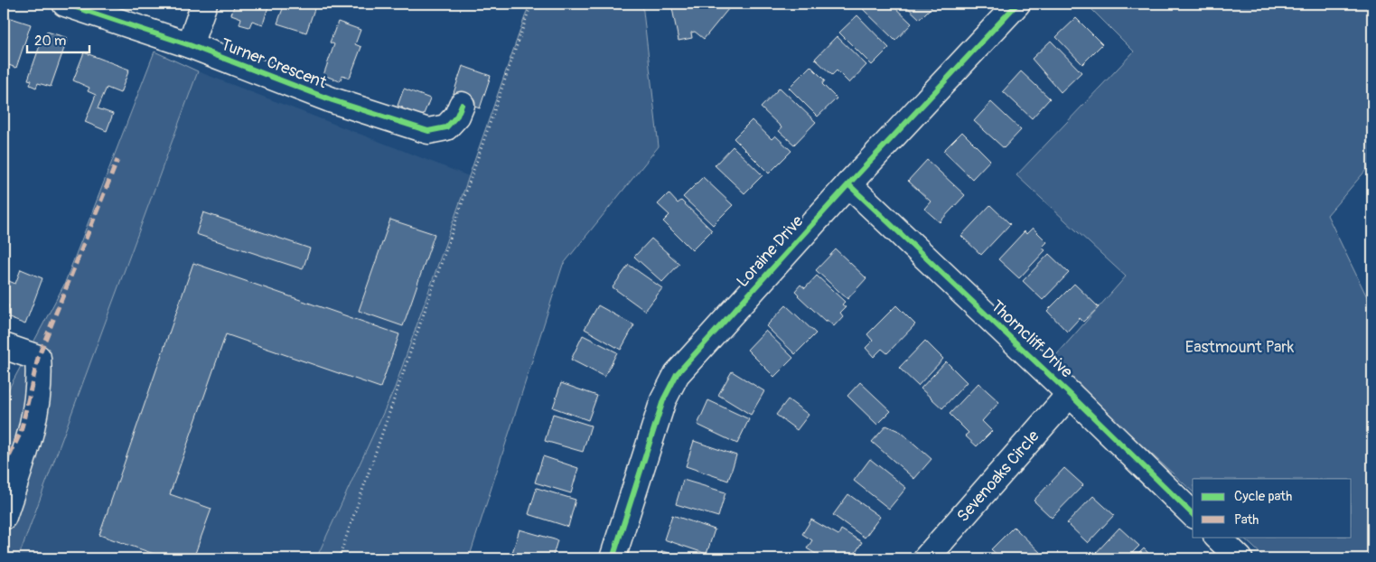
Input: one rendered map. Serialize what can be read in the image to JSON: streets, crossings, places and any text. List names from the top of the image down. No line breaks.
{"streets":{"street":["Turner Crescent","Loraine Drive","Thorncliff Drive","Sevenoaks Circle"]},"crossings":[["Loraine Drive","Thorncliff Drive"],["Thorncliff Drive","Sevenoaks Circle"]],"parks":["Eastmount Park"],"legend":["Cycle path","Path"],"scale_bar":"20 m"}
